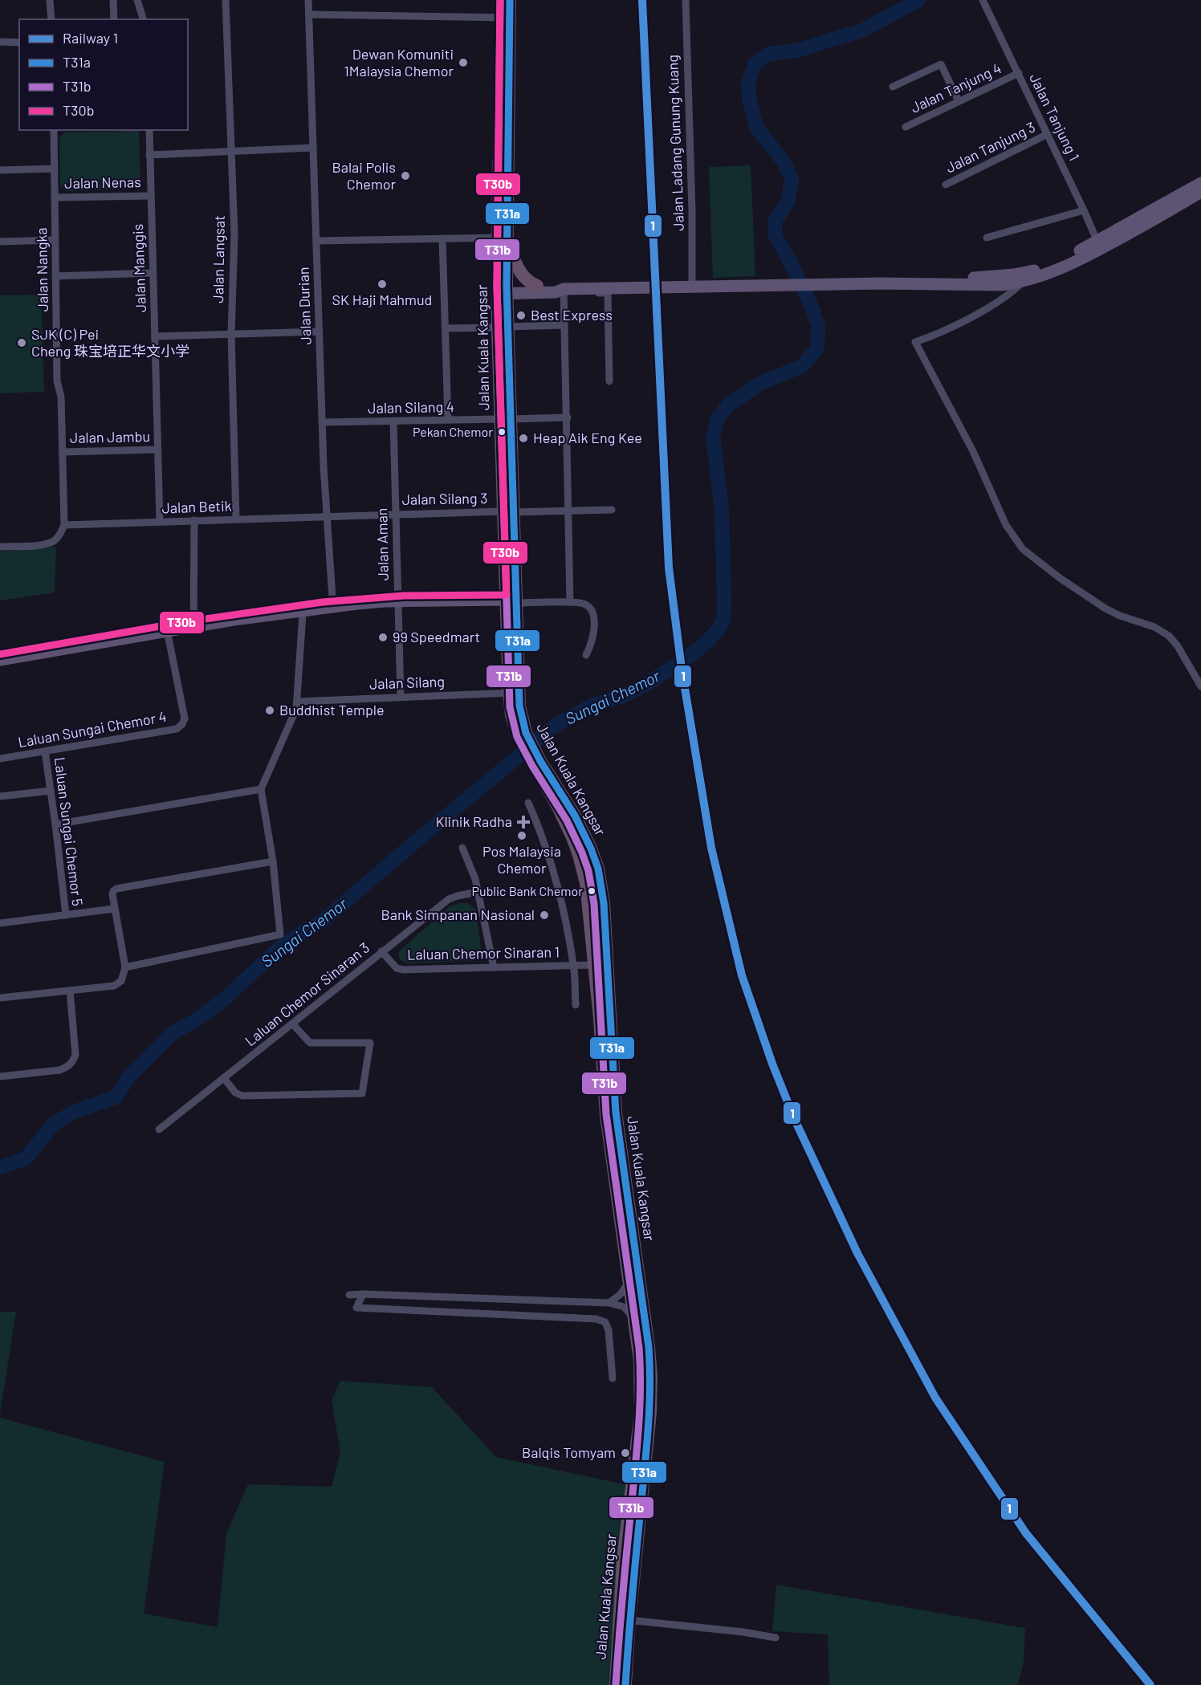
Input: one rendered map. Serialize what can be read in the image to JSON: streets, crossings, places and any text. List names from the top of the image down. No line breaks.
{"streets":{"highway":["Jalan Kuala Kangsar"],"street":["Jalan Tanjung 4","Jalan Tanjung 1","Jalan Ladang Gunung Kuang","Jalan Tanjung 3","Jalan Nenas","Jalan Langsat","Jalan Manggis","Jalan Nangka","Jalan Durian","Jalan Silang 4","Jalan Jambu","Jalan Silang 3","Jalan Betik","Jalan Aman","Jalan Silang","Laluan Sungai Chemor 4","Laluan Sungai Chemor 5","Laluan Chemor Sinaran 1","Laluan Chemor Sinaran 3"]},"crossings":[["Jalan Tanjung 4","Jalan Tanjung 1"],["Jalan Tanjung 1","Jalan Tanjung 3"],["Jalan Nenas","Jalan Manggis"],["Jalan Nenas","Jalan Nangka"],["Jalan Langsat","Jalan Betik"],["Jalan Manggis","Jalan Jambu"],["Jalan Manggis","Jalan Betik"],["Jalan Nangka","Jalan Jambu"],["Jalan Nangka","Jalan Betik"],["Jalan Durian","Jalan Silang 4"],["Jalan Durian","Jalan Silang 3"],["Jalan Durian","Jalan Betik"],["Jalan Kuala Kangsar","Jalan Silang 4"],["Jalan Kuala Kangsar","Jalan Silang 3"],["Jalan Kuala Kangsar","Jalan Silang"],["Jalan Kuala Kangsar","Laluan Chemor Sinaran 1"],["Jalan Silang 4","Jalan Aman"],["Jalan Silang 3","Jalan Betik"],["Jalan Silang 3","Jalan Aman"],["Jalan Aman","Jalan Silang"],["Laluan Sungai Chemor 4","Laluan Sungai Chemor 5"],["Laluan Chemor Sinaran 1","Laluan Chemor Sinaran 3"]],"water":["Sungai Chemor"],"places":{"other":["Dewan Komuniti 1Malaysia Chemor","Balai Polis Chemor","SK Haji Mahmud","Best Express","SJK (C) Pei Cheng 珠宝培正华文小学","Pekan Chemor","Heap Aik Eng Kee","99 Speedmart","Buddhist Temple","Pos Malaysia Chemor","Public Bank Chemor","Bank Simpanan Nasional","Balqis Tomyam"],"health":["Klinik Radha"]},"lines":["rail line 1","transit line T31a","transit line T31b","transit line T30b"],"legend":["Railway 1","T31a","T31b","T30b"]}
